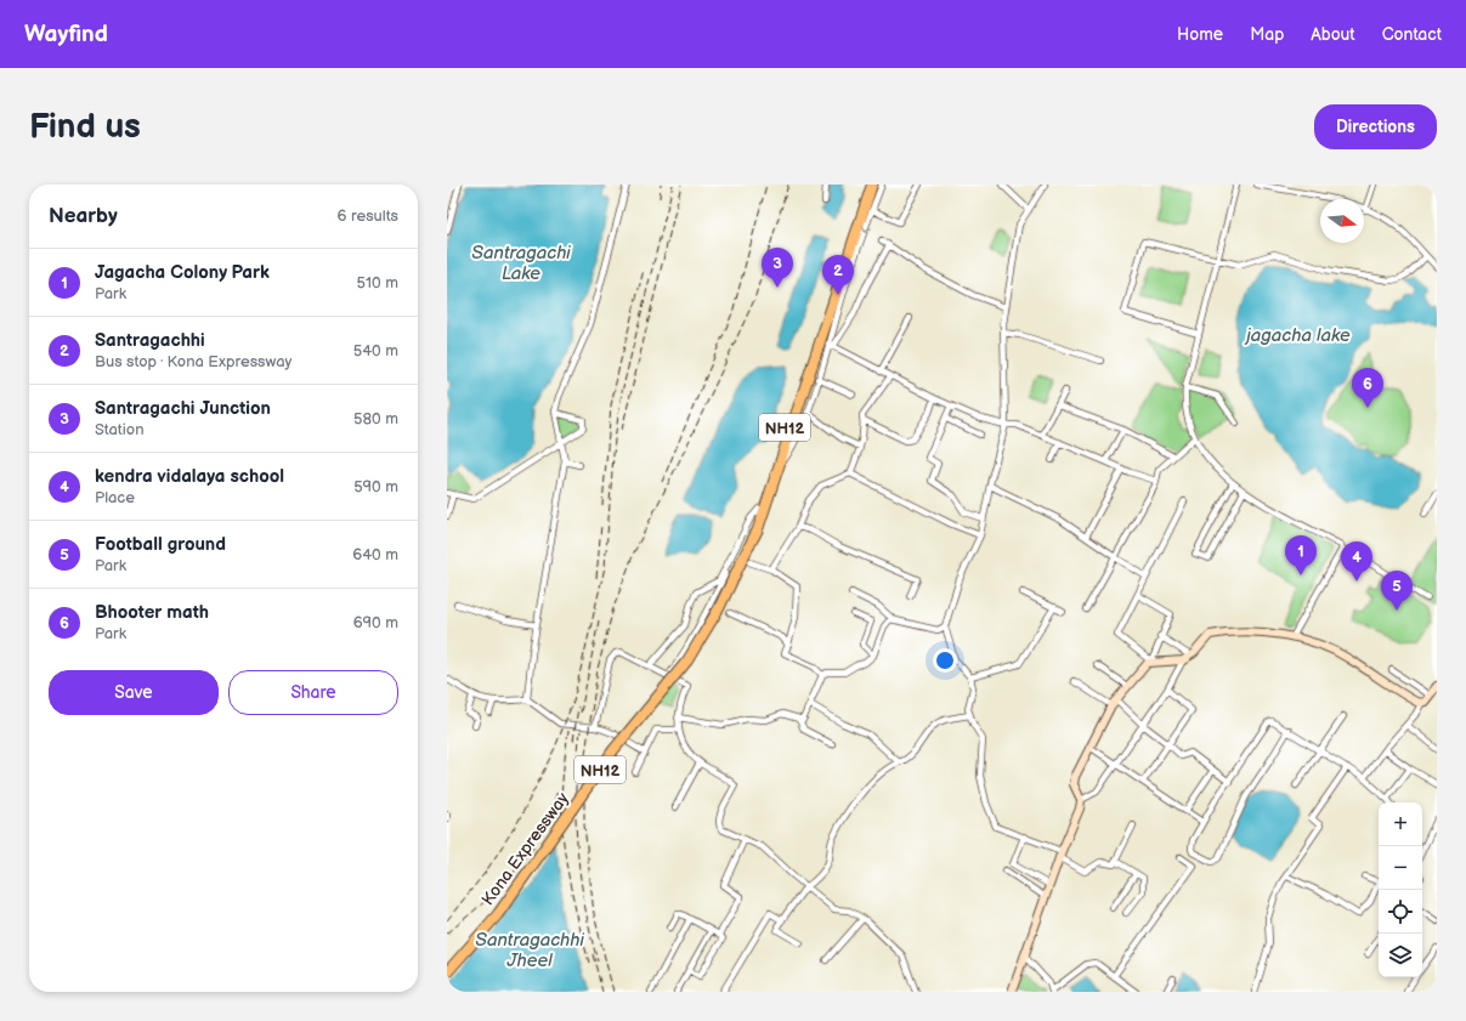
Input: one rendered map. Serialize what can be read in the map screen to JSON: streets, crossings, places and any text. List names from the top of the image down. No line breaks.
{"streets":{"highway":["NH12","Kona Expressway"]},"water":["Santragachi Lake","jagacha lake","Santragachhi Jheel"],"north":"right","page":{"header":"Wayfind","nav":["Home","Map","About","Contact"],"buttons":["Directions",["Save","Share"]],"title":"Find us","heading":["Nearby","6 results"],"list":[{"mark":"1","name":"Jagacha Colony Park","note":"Park","value":"510 m"},{"mark":"2","name":"Santragachhi","note":"Bus stop · Kona Expressway","value":"540 m"},{"mark":"3","name":"Santragachi Junction","note":"Station","value":"580 m"},{"mark":"4","name":"kendra vidalaya school","note":"Place","value":"590 m"},{"mark":"5","name":"Football ground","note":"Park","value":"640 m"},{"mark":"6","name":"Bhooter math","note":"Park","value":"690 m"}],"pins":["3","2","6","1","4","5"],"map_buttons":["+","−"]}}
